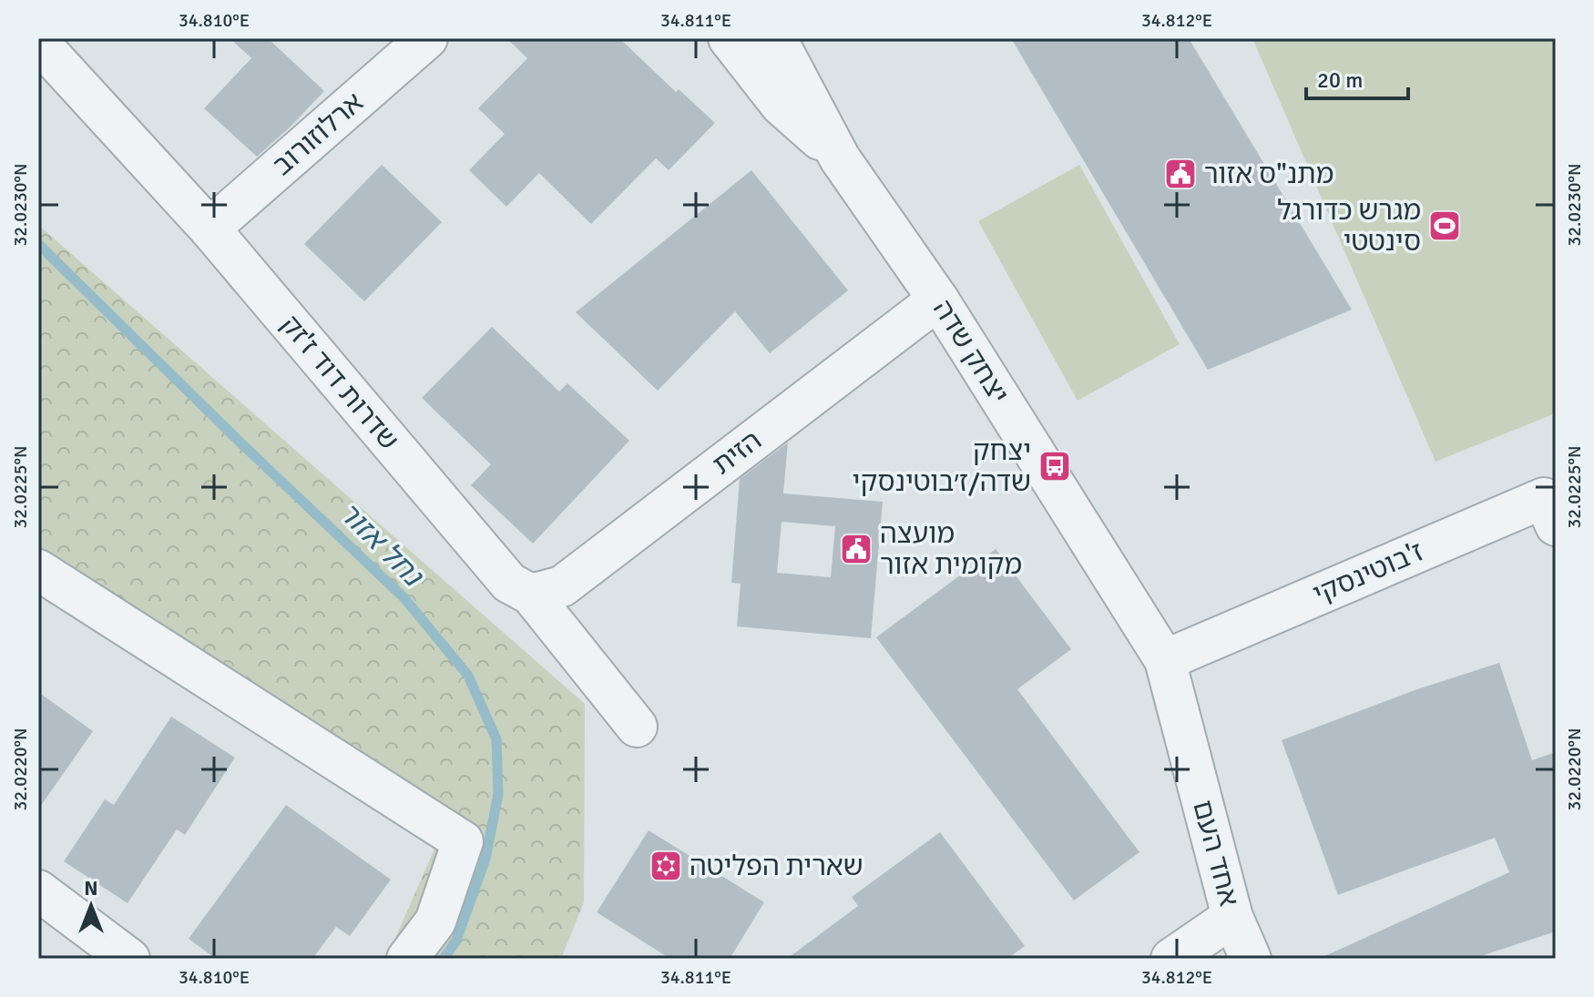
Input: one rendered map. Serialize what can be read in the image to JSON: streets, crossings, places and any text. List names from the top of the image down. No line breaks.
{"streets":{"street":["ארלוזורוב","יצחק שדה","שדרות דוד ז'זק","הזית","ז'בוטינסקי","אחד העם"]},"crossings":[["ארלוזורוב","שדרות דוד ז'זק"],["יצחק שדה","הזית"],["יצחק שדה","ז'בוטינסקי"],["יצחק שדה","אחד העם"],["שדרות דוד ז'זק","הזית"],["ז'בוטינסקי","אחד העם"]],"water":["נחל אזור"],"places":{"public building":["מתנ\"ס אזור","מועצה מקומית אזור"],"sports":["מגרש כדורגל סינטטי"],"bus stop":["יצחק שדה/ז׳בוטינסקי"],"synagogue":["שארית הפליטה"]},"scale_bar":"20 m","north":"top","coordinates":["34.810°E","34.811°E","34.812°E","32.0230°N","32.0225°N","32.0220°N"]}
